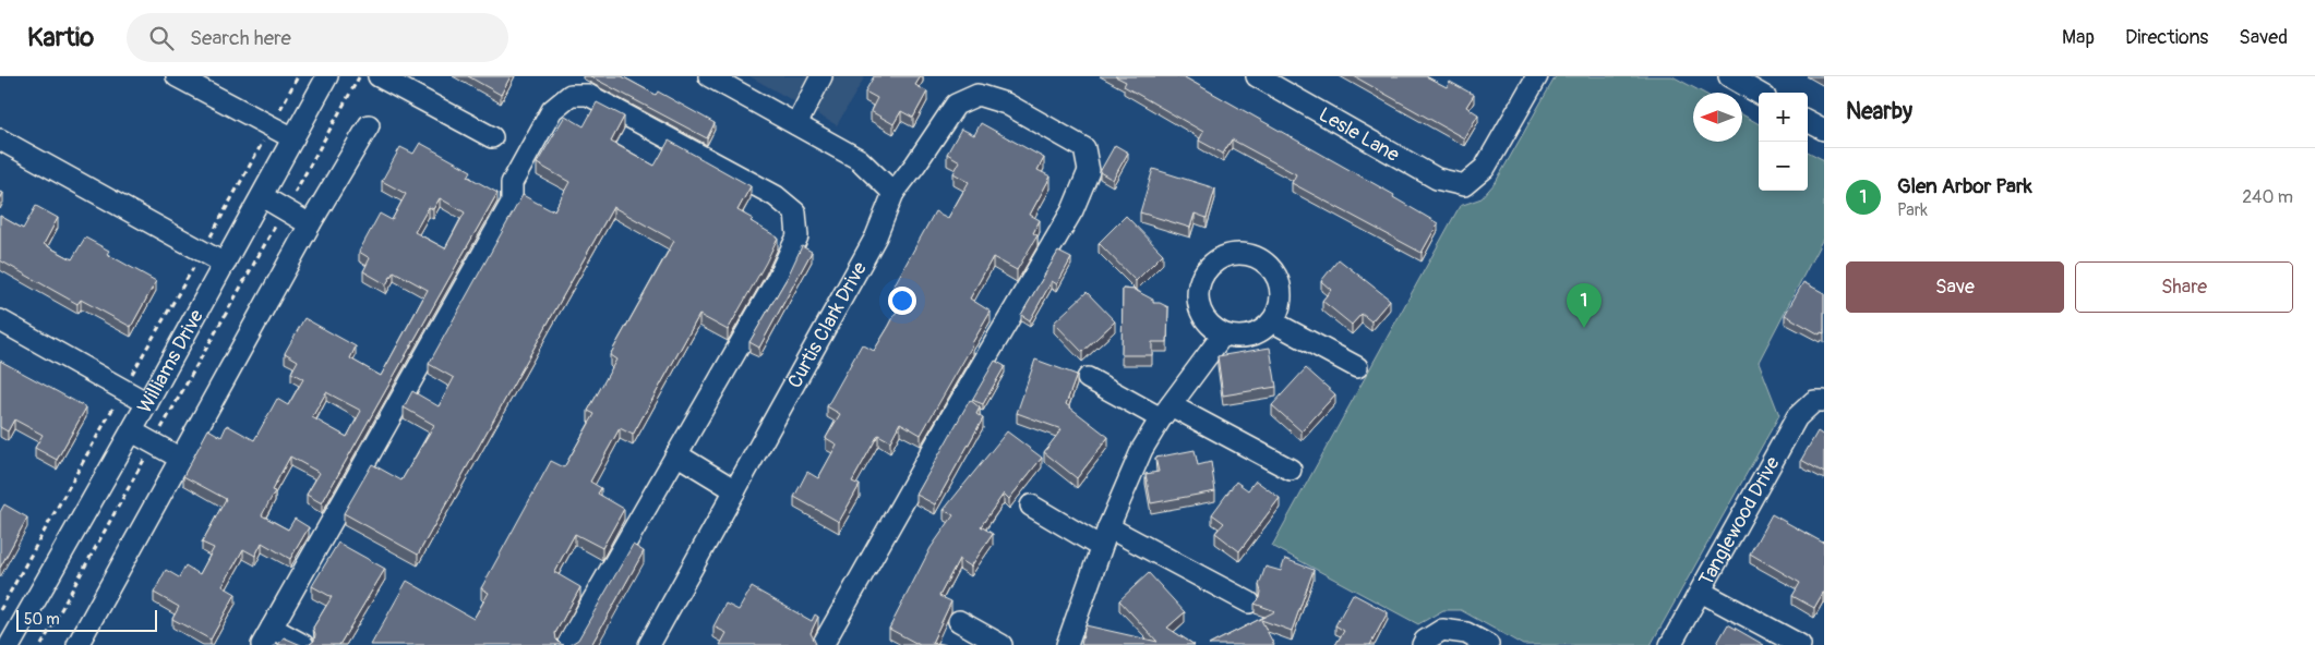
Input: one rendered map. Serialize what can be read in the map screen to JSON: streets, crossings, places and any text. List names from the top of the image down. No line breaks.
{"streets":{"street":["Lesle Lane","Curtis Clark Drive","Williams Drive","Tanglewood Drive"]},"scale_bar":"50 m","north":"left","page":{"header":"Kartio","search":"Search here","nav":["Map","Directions","Saved"],"heading":"Nearby","map_buttons":["+","−"],"list":[{"mark":"1","name":"Glen Arbor Park","note":"Park","value":"240 m"}],"buttons":["Save","Share"],"pins":"1","scale":"50 m"}}
